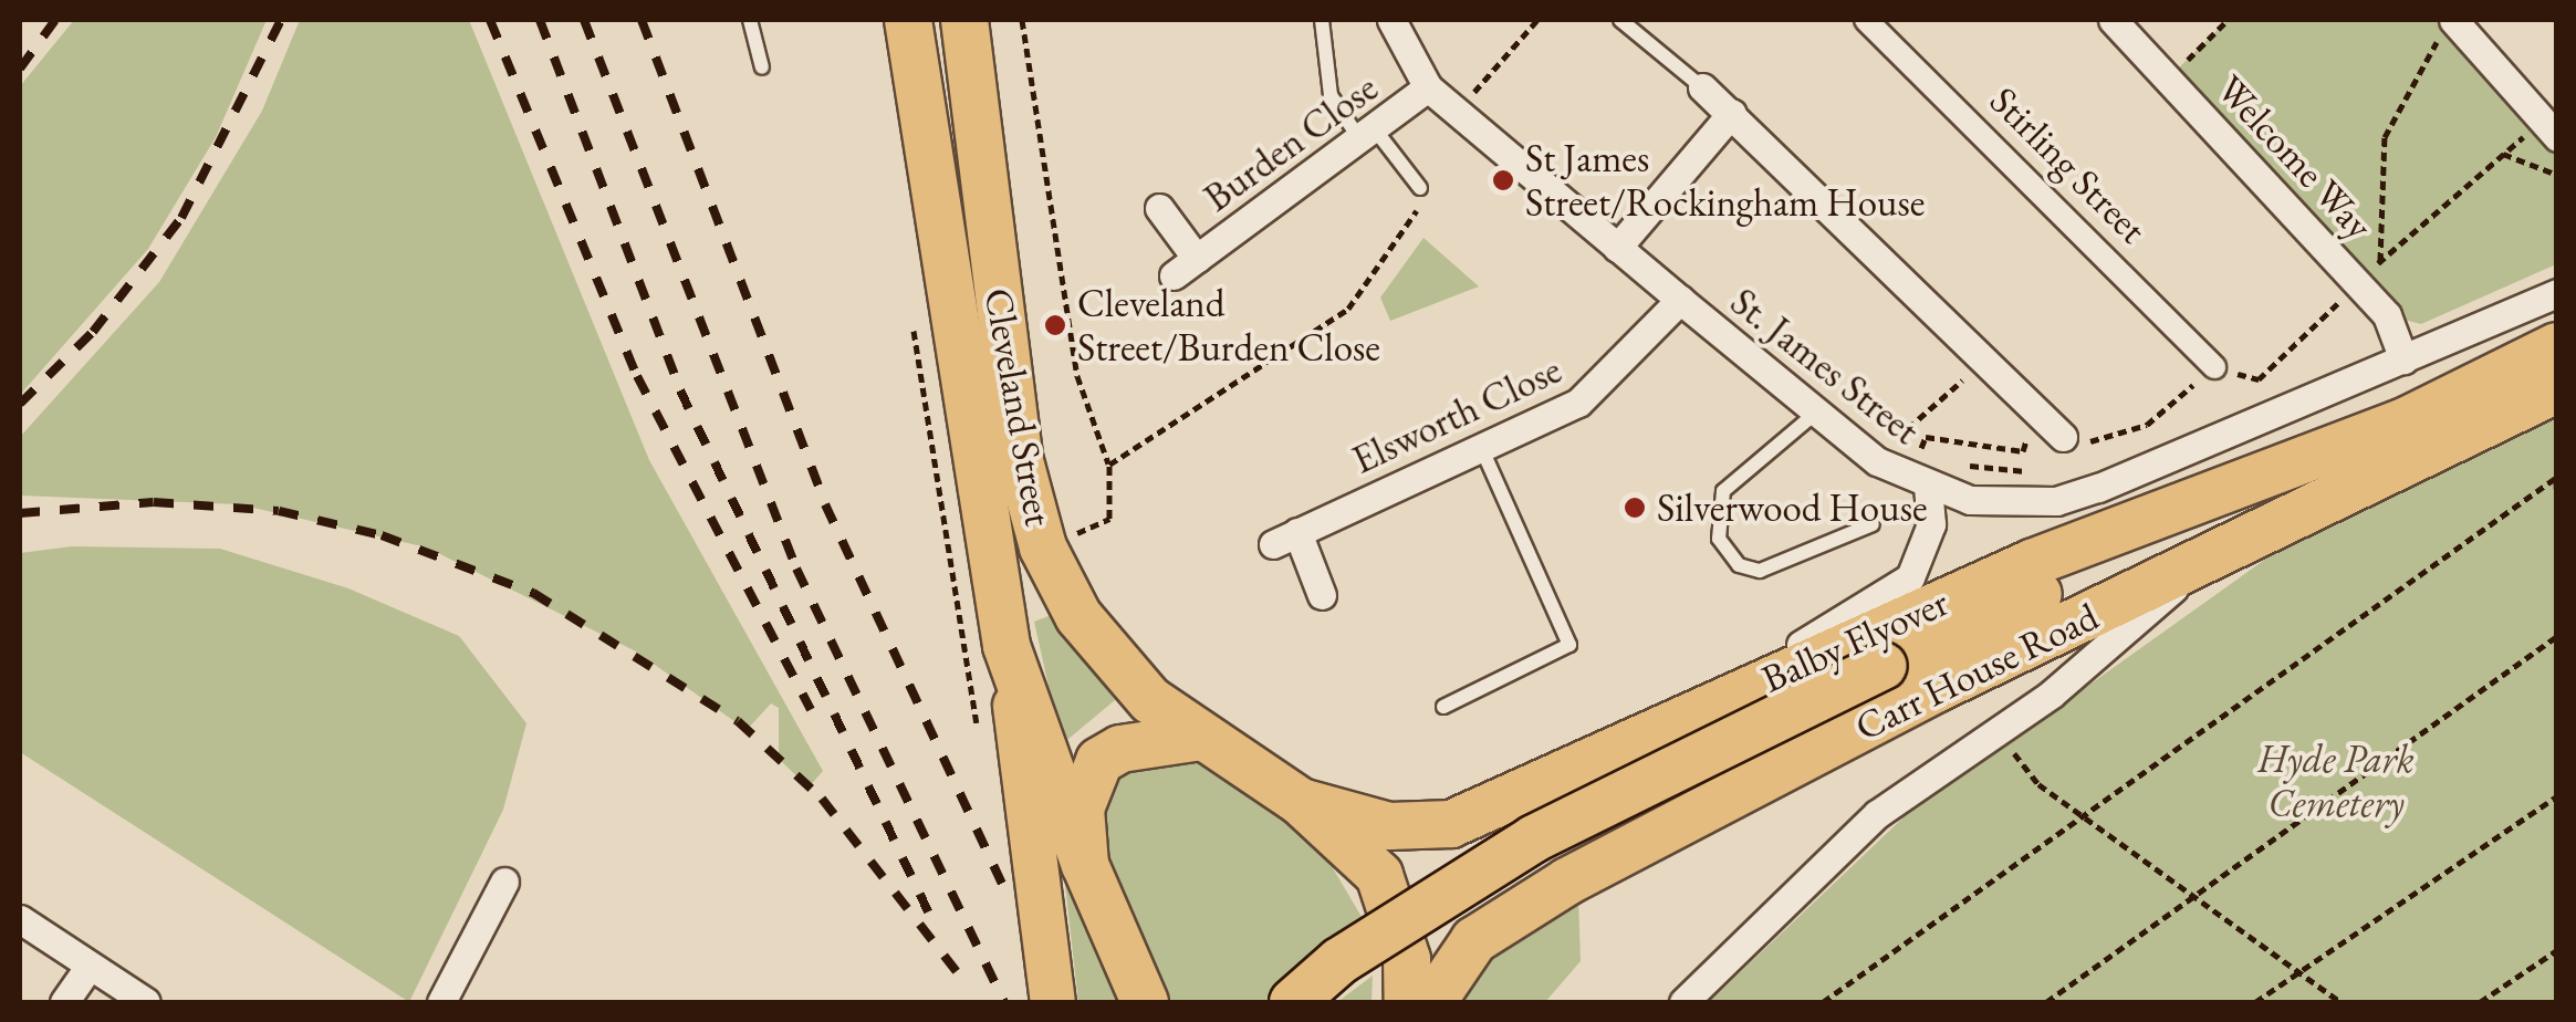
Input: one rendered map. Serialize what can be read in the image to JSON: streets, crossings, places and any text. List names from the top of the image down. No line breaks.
{"streets":{"highway":["Cleveland Street","Balby Flyover","Carr House Road"],"street":["Burden Close","Welcome Way","Stirling Street","St. James Street","Elsworth Close"]},"crossings":[["Burden Close","St. James Street"],["Welcome Way","St. James Street"],["St. James Street","Elsworth Close"],["Cleveland Street","Balby Flyover"],["Balby Flyover","Carr House Road"]],"parks":["Hyde Park Cemetery"],"places":["St James Street/Rockingham House","Cleveland Street/Burden Close","Silverwood House"]}
